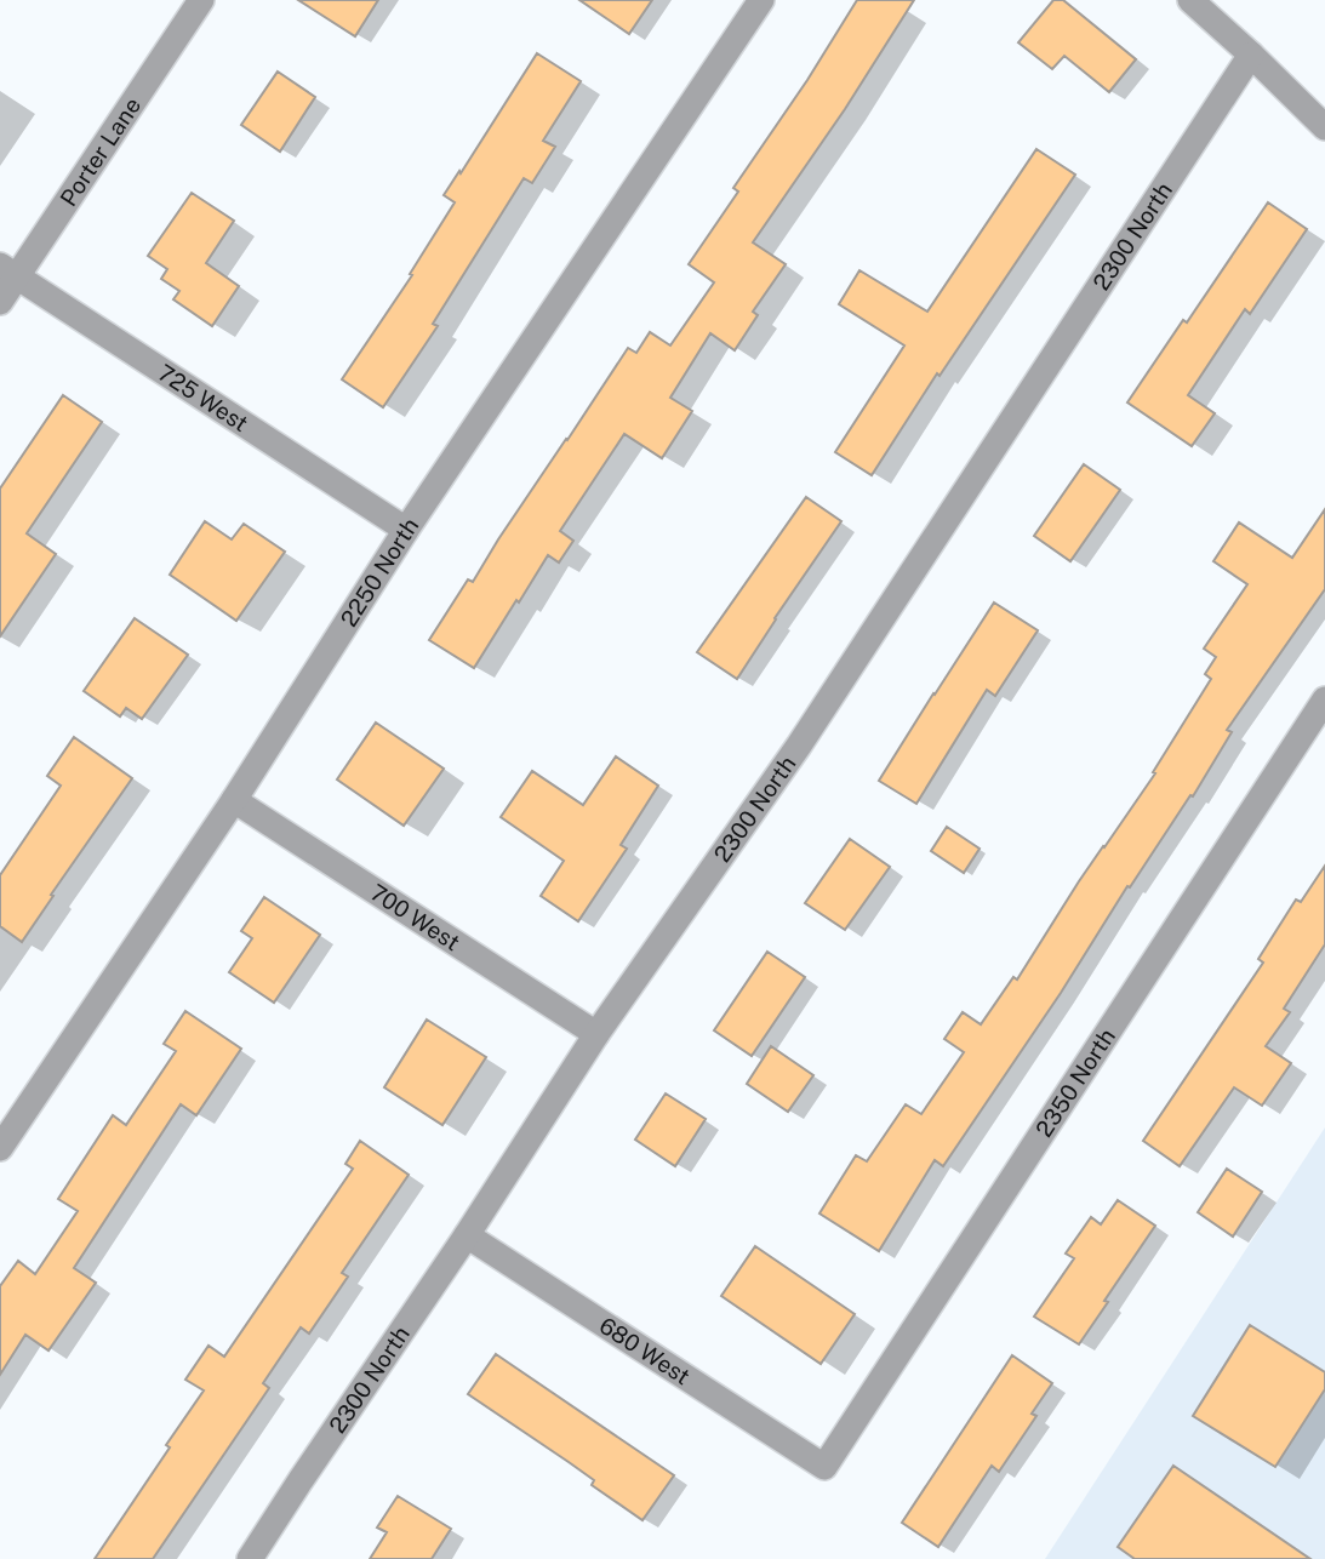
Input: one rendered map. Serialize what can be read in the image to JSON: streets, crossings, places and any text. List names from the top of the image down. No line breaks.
{"streets":{"street":["Porter Lane","2300 North","725 West","2250 North","700 West","2350 North","680 West"]},"crossings":[["Porter Lane","725 West"],["2300 North","700 West"],["2300 North","680 West"],["725 West","2250 North"],["2250 North","700 West"],["2350 North","680 West"]]}
